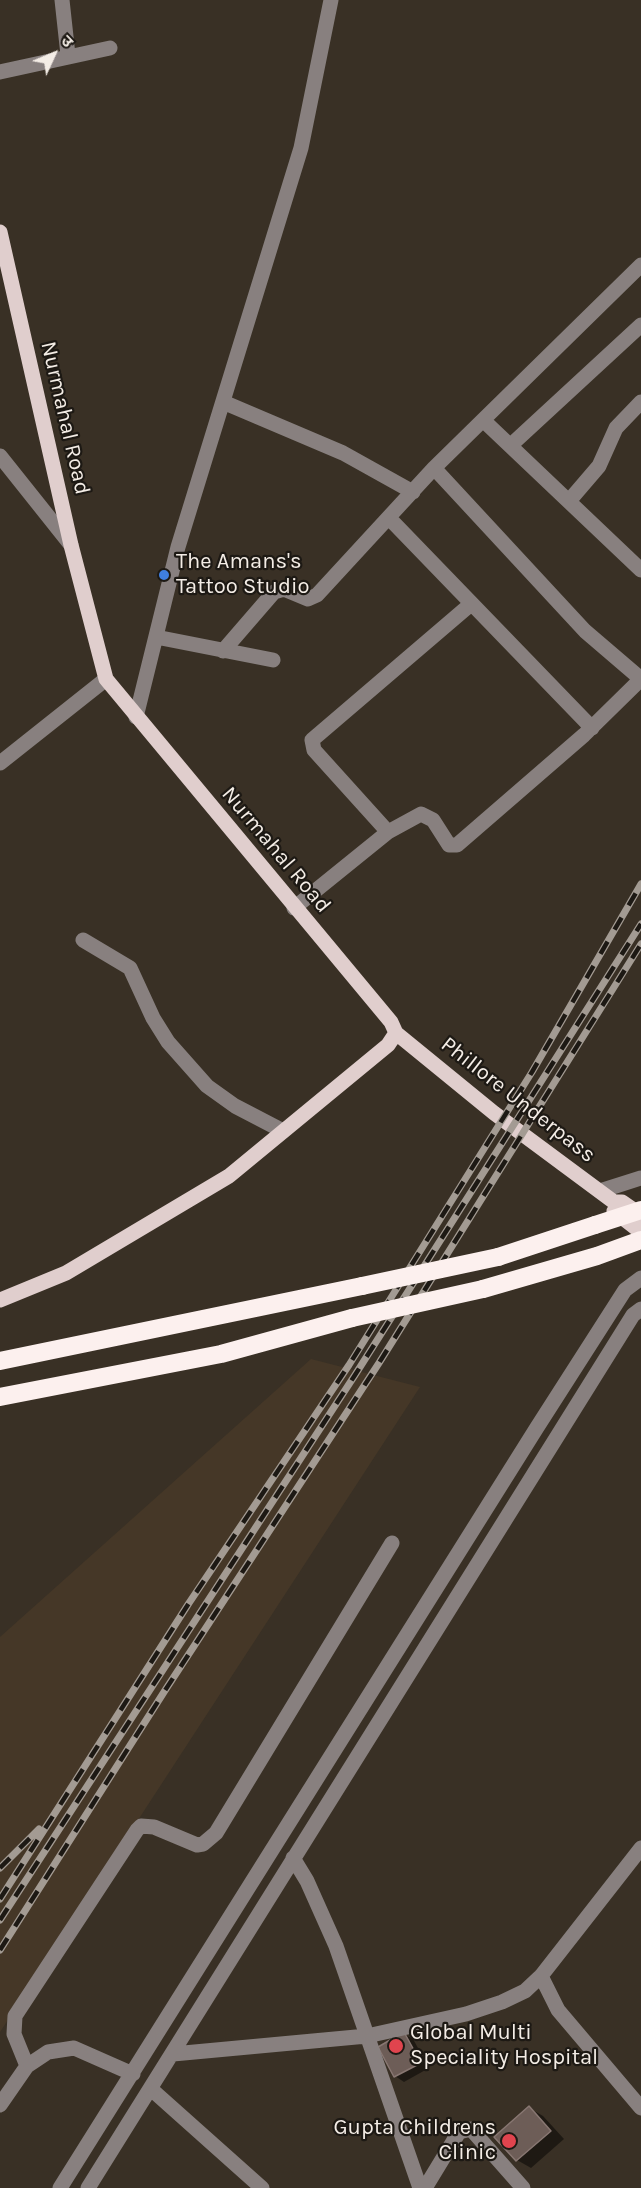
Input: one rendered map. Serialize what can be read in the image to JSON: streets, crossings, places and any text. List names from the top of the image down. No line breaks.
{"streets":{"main road":["Nurmahal Road","Phillore Underpass"]},"crossings":[["Nurmahal Road","Phillore Underpass"]],"places":["The Amans's Tattoo Studio","Global Multi Speciality Hospital","Gupta Childrens Clinic"],"north":"top right"}
